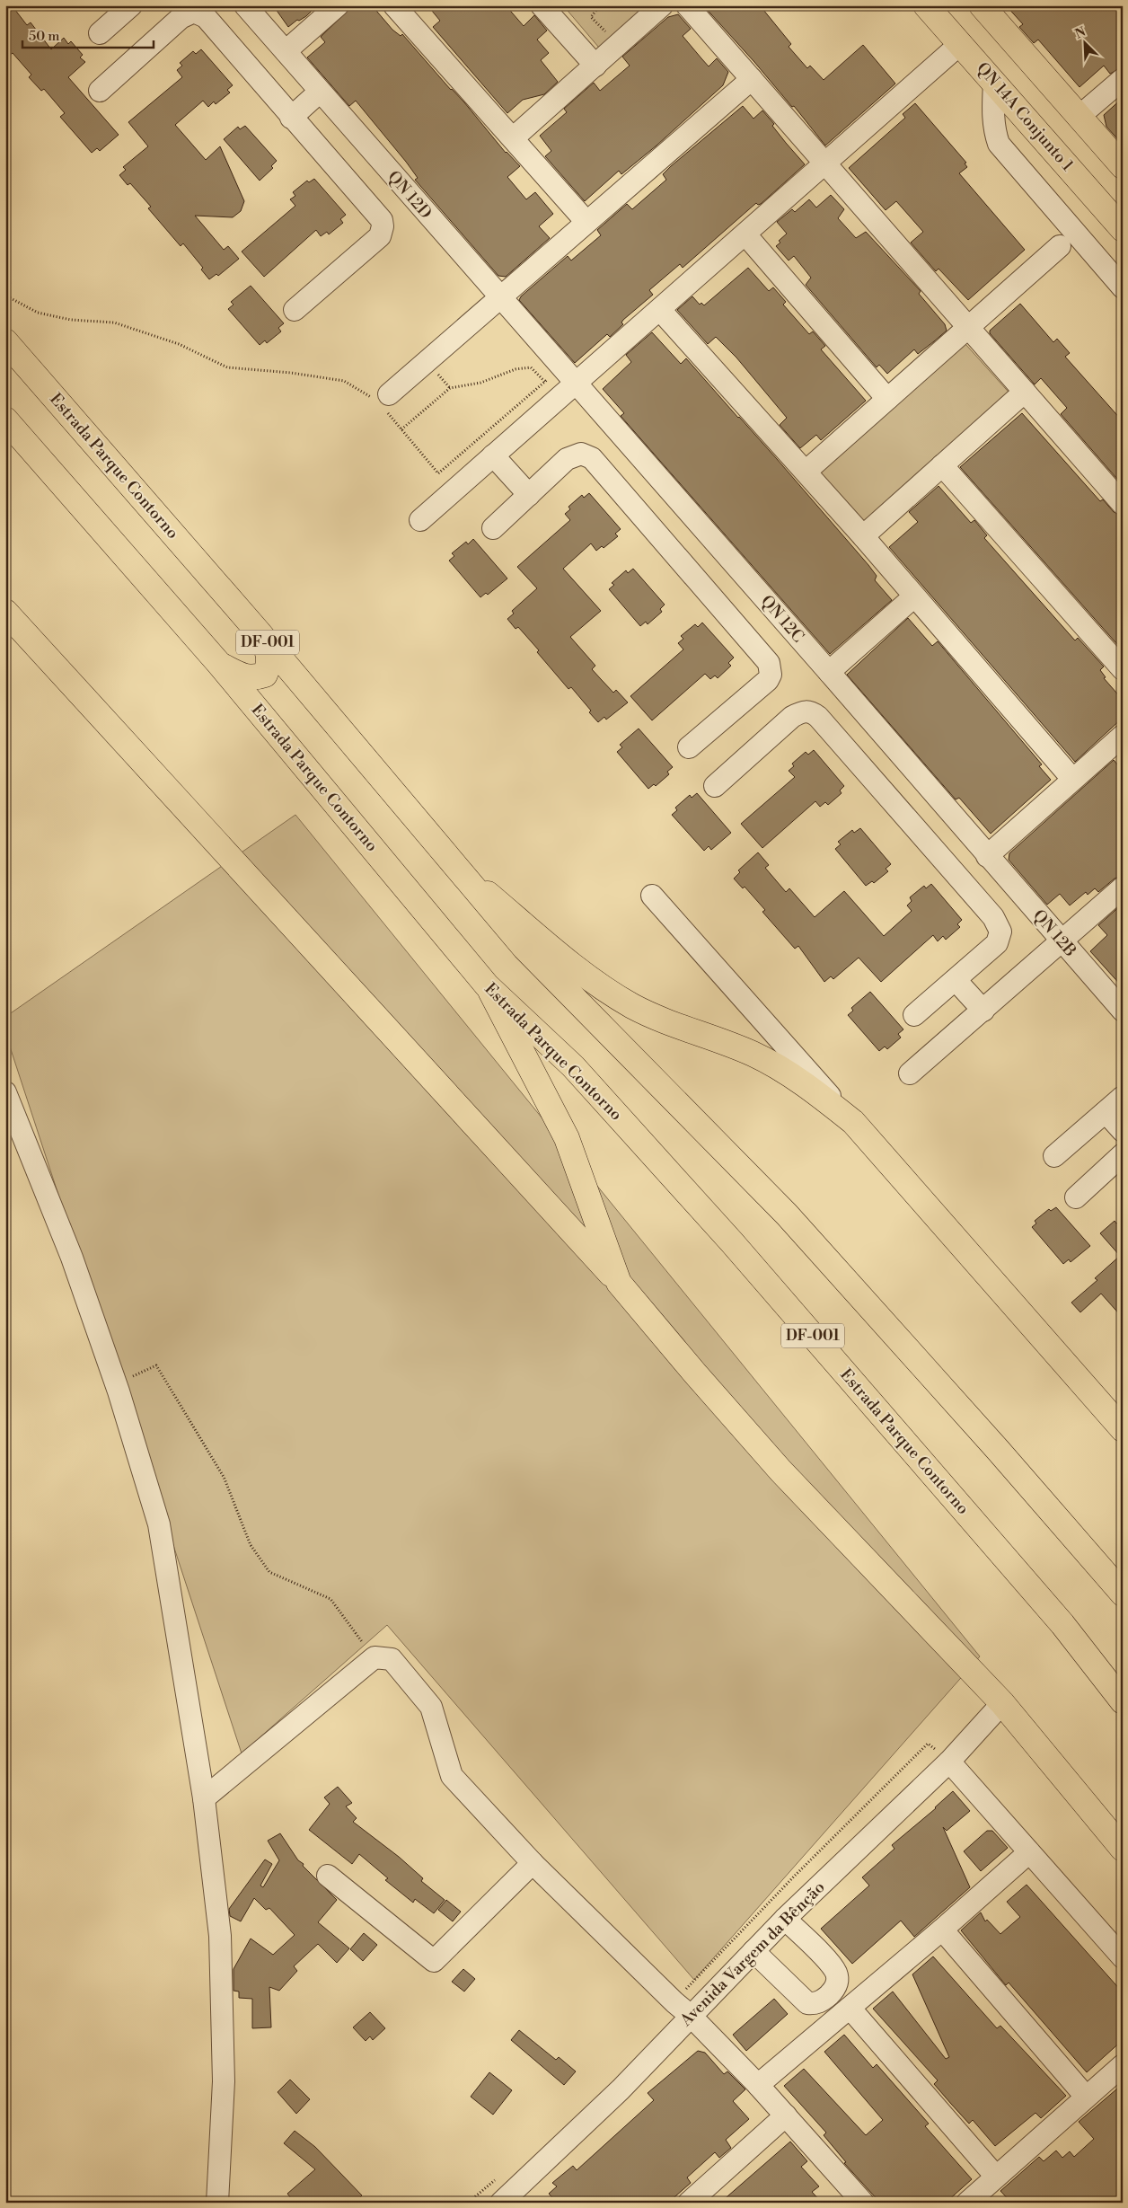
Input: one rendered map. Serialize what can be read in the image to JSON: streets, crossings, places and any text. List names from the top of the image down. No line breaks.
{"streets":{"main road":["QN 14A Conjunto 1","Estrada Parque Contorno","DF-001"],"street":["QN 12D","QN 12C","QN 12B","Avenida Vargem da Bênção"]},"crossings":[["QN 12D","QN 12C"],["QN 12C","QN 12B"]],"scale_bar":"50 m","north":"top left"}
